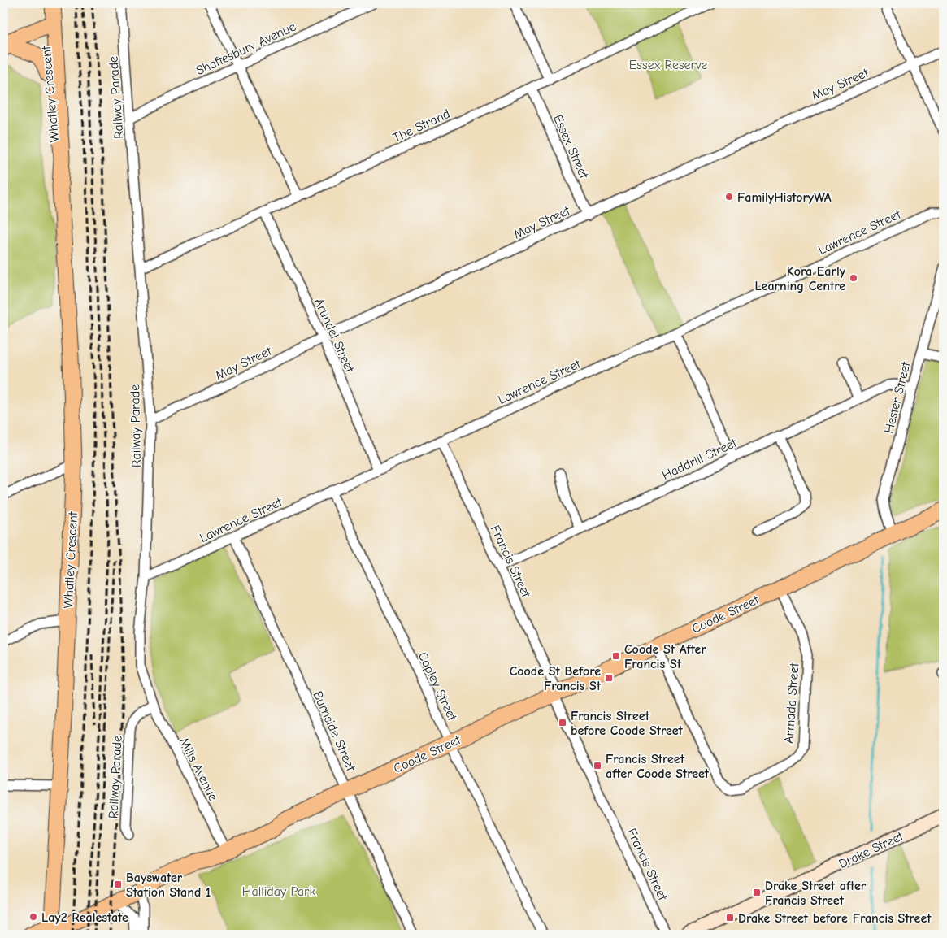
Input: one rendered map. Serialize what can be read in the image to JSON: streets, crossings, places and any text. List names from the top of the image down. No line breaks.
{"streets":{"main road":["Whatley Crescent","Coode Street"],"street":["Shaftesbury Avenue","May Street","Railway Parade","The Strand","Essex Street","Lawrence Street","Arundel Street","Hester Street","Haddrill Street","Francis Street","Copley Street","Armada Street","Burnside Street","Mills Avenue","Drake Street"]},"crossings":[["Shaftesbury Avenue","Railway Parade"],["May Street","Railway Parade"],["May Street","Essex Street"],["May Street","Arundel Street"],["Whatley Crescent","Coode Street"],["Railway Parade","The Strand"],["Railway Parade","Lawrence Street"],["Railway Parade","Mills Avenue"],["The Strand","Essex Street"],["The Strand","Arundel Street"],["Lawrence Street","Arundel Street"],["Lawrence Street","Francis Street"],["Lawrence Street","Copley Street"],["Lawrence Street","Burnside Street"],["Hester Street","Haddrill Street"],["Hester Street","Coode Street"],["Haddrill Street","Francis Street"],["Francis Street","Coode Street"],["Coode Street","Copley Street"],["Coode Street","Armada Street"],["Coode Street","Burnside Street"],["Coode Street","Mills Avenue"]],"parks":["Essex Reserve","Halliday Park"],"places":{"other":["FamilyHistoryWA","Kora Early Learning Centre","Lay2 Realestate"],"transit":["Coode St After Francis St","Coode St Before Francis St","Francis Street before Coode Street","Francis Street after Coode Street","Bayswater Station Stand 1","Drake Street after Francis Street","Drake Street before Francis Street"]}}
